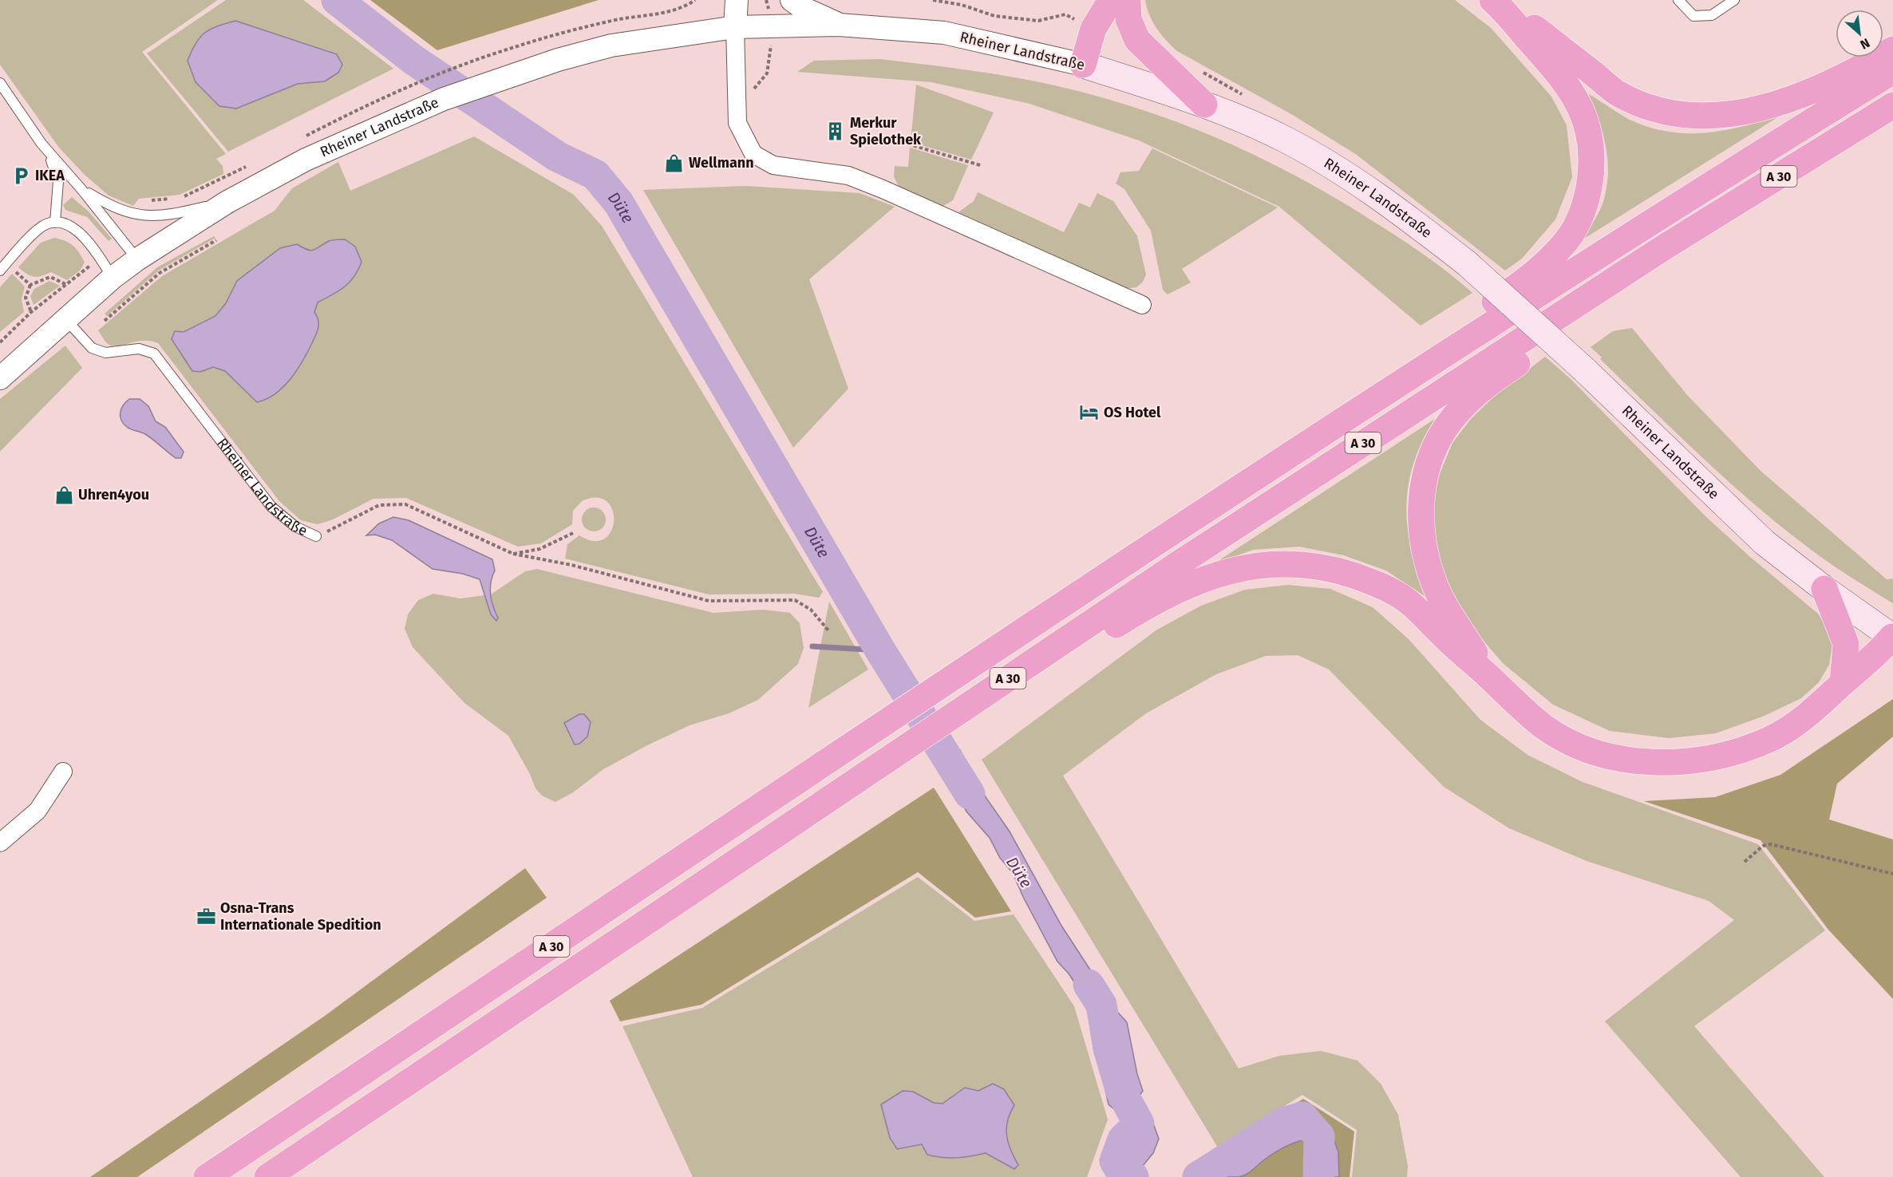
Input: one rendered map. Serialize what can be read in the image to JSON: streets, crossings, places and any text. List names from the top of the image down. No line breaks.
{"streets":{"highway":["A 30"],"main road":["Rheiner Landstraße"]},"water":["Düte"],"places":{"building":["Merkur Spielothek"],"shop":["Wellmann","Uhren4you"],"parking":["IKEA"],"hotel":["OS Hotel"],"office":["Osna-Trans Internationale Spedition"]},"north":"bottom right"}
